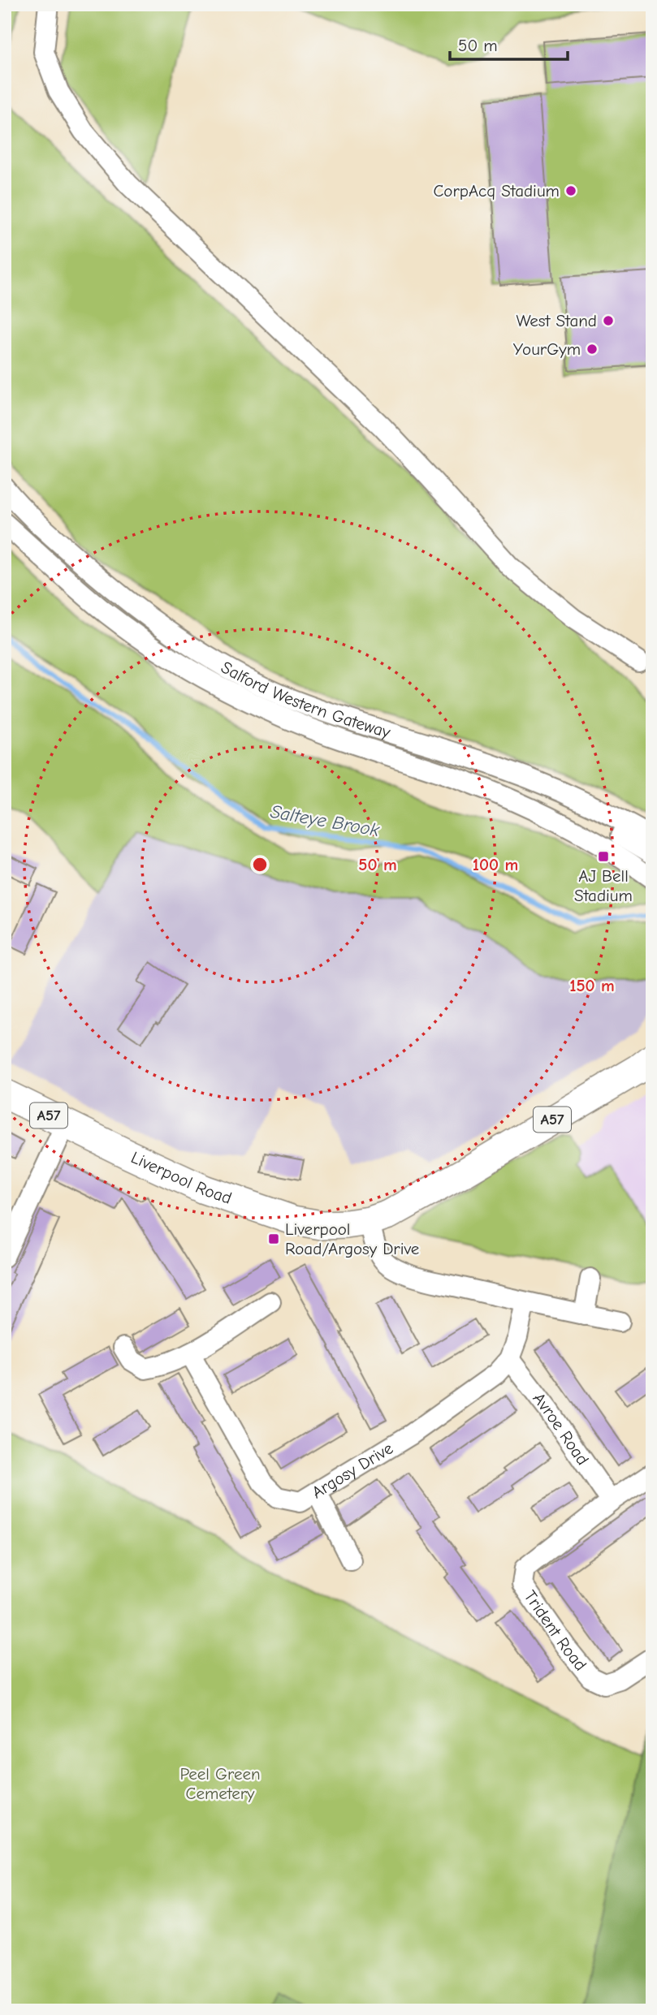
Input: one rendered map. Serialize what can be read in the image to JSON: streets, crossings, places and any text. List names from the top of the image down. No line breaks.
{"streets":{"highway":["A57","Liverpool Road"],"street":["Salford Western Gateway","Avroe Road","Argosy Drive","Trident Road"]},"crossings":[["Avroe Road","Argosy Drive"],["Avroe Road","Trident Road"]],"water":["Salteye Brook"],"parks":["Peel Green Cemetery"],"places":{"other":["CorpAcq Stadium","West Stand","YourGym"],"transit":["AJ Bell Stadium","Liverpool Road/Argosy Drive"]},"scale_bar":"50 m","rings":["50 m","100 m","150 m"]}
